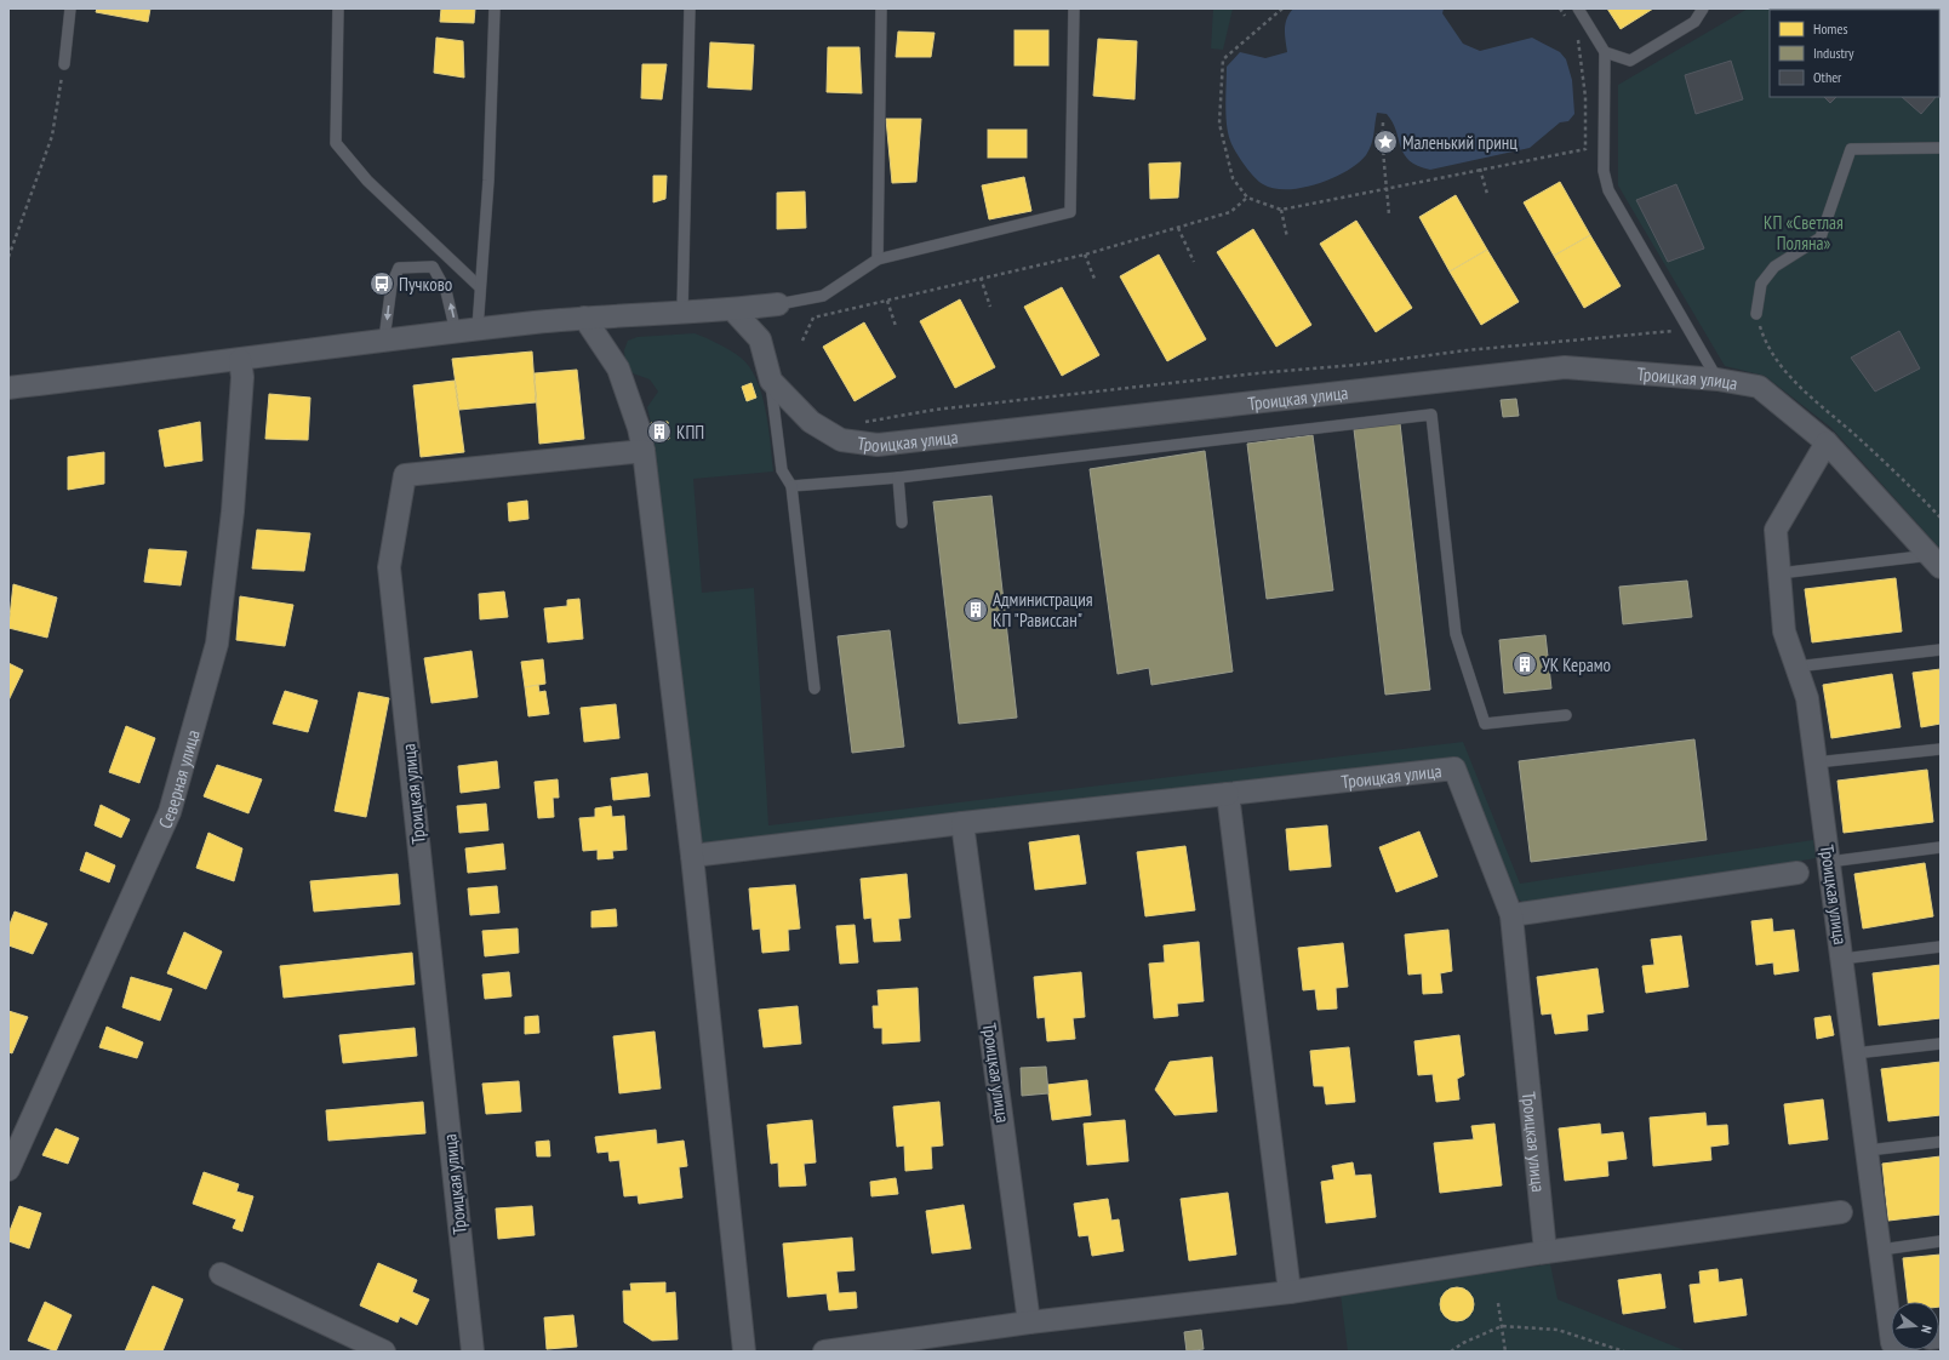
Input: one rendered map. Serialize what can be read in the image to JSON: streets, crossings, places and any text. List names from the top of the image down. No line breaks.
{"streets":{"street":["Троицкая улица","Северная улица"]},"parks":["КП «Светлая Поляна»"],"places":{"place":["Маленький принц"],"bus stop":["Пучково"],"building":["КПП","Администрация КП \"Рависсан\"","УК Керамо"]},"legend":["Homes","Industry","Other"],"north":"right"}
